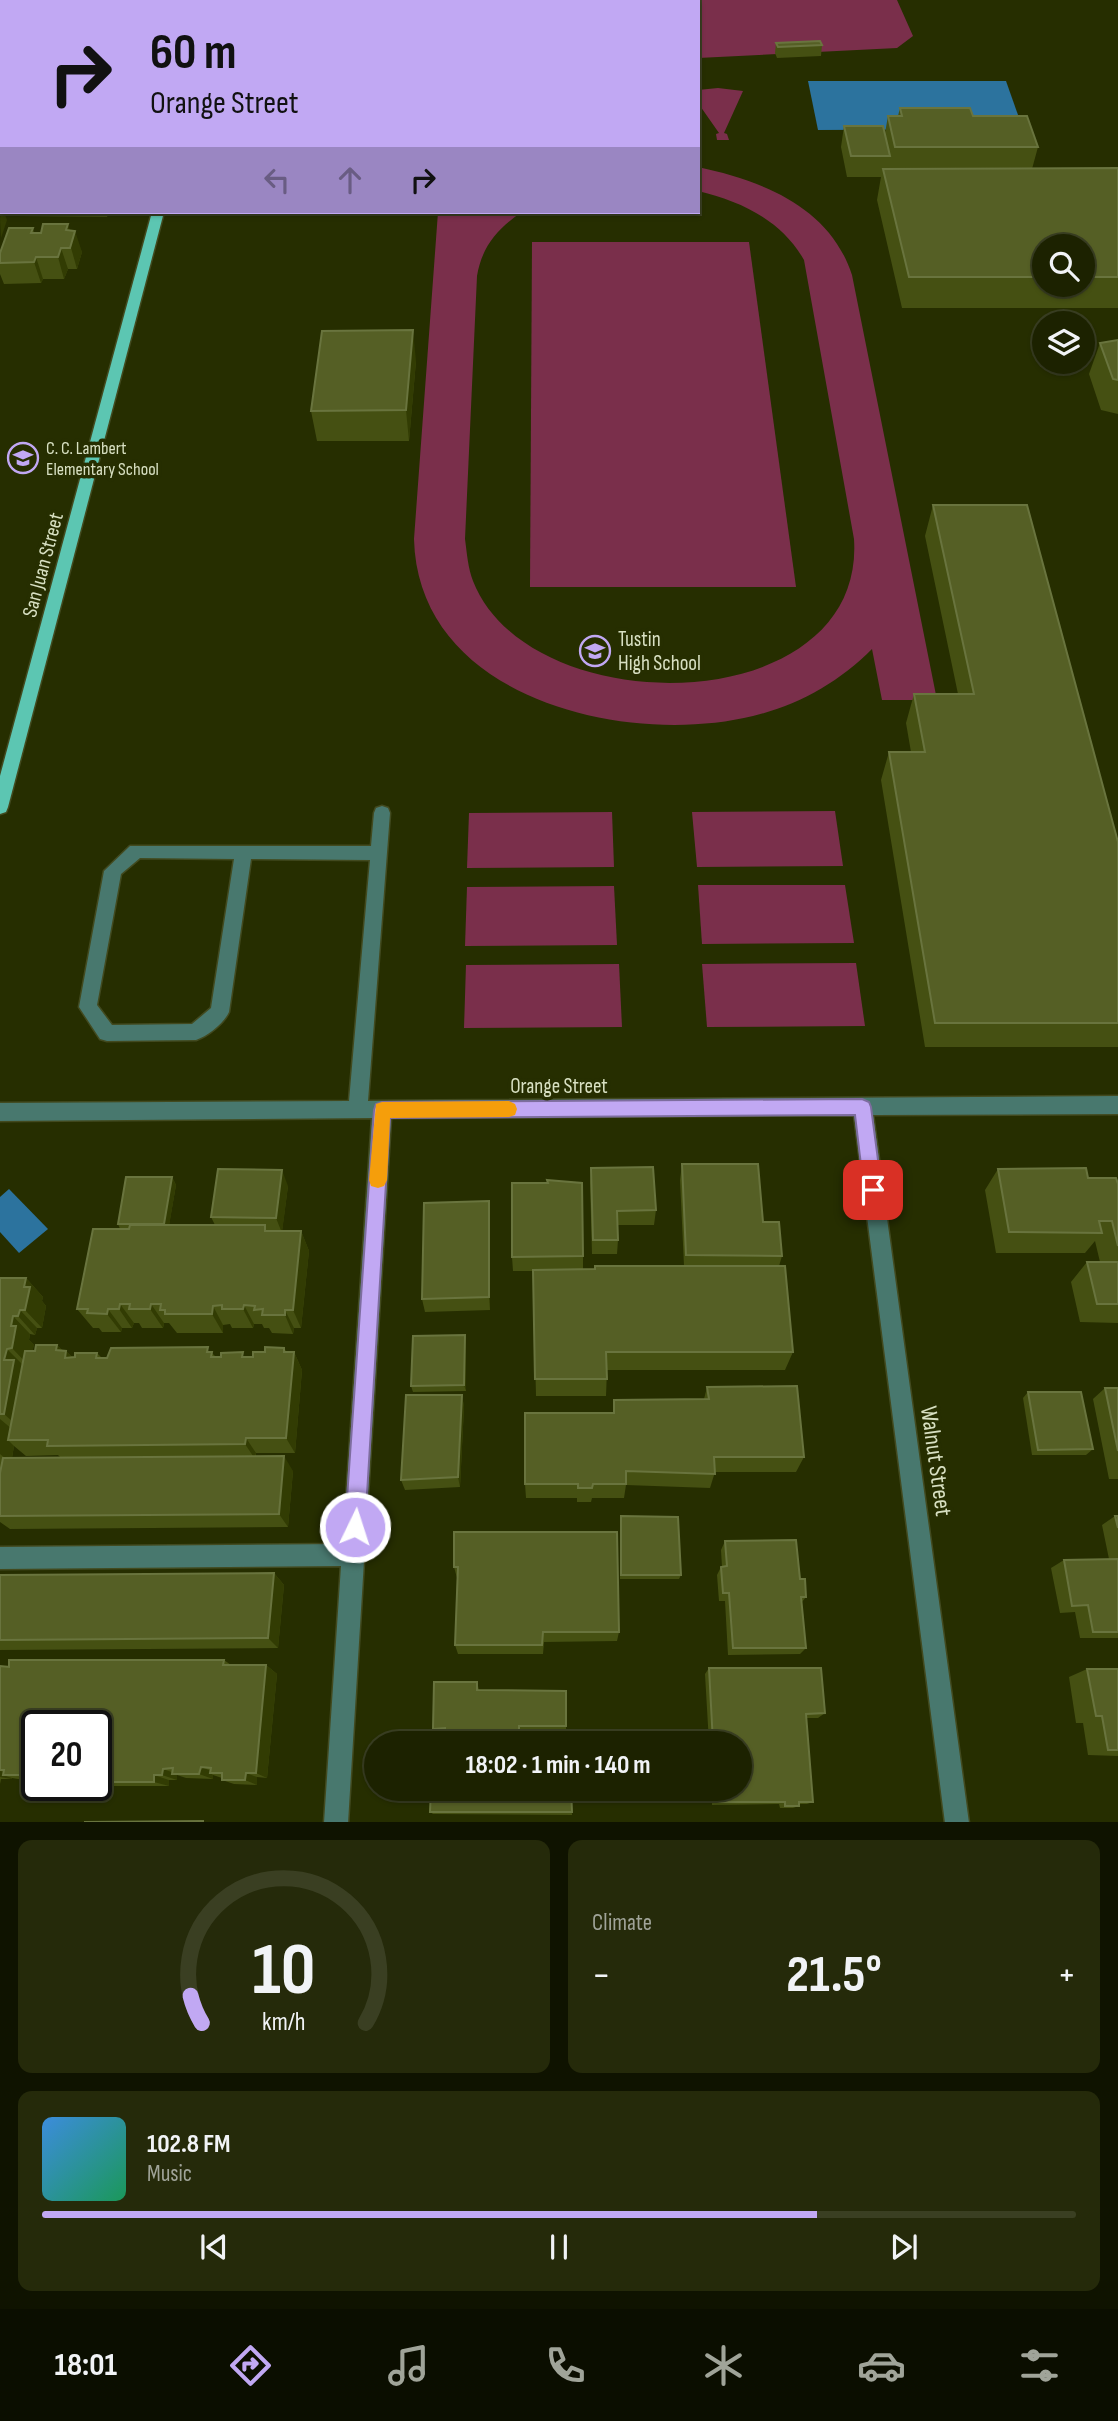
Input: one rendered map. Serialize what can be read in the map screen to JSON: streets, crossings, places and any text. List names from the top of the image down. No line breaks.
{"streets":{"main road":["San Juan Street"],"street":["Orange Street","Walnut Street"]},"crossings":[["Orange Street","Walnut Street"]],"places":{"school or university":["C. C. Lambert Elementary School","Tustin High School"]},"page":{"turn":["60 m","Orange Street"],"limit":"20","trip":"18:02 · 1 min · 140 m","tile":"Climate","heat":["−","21.5°","+"],"song":["102.8 FM","Music"],"tabs":"18:01","gauge":["10","km/h"]}}
